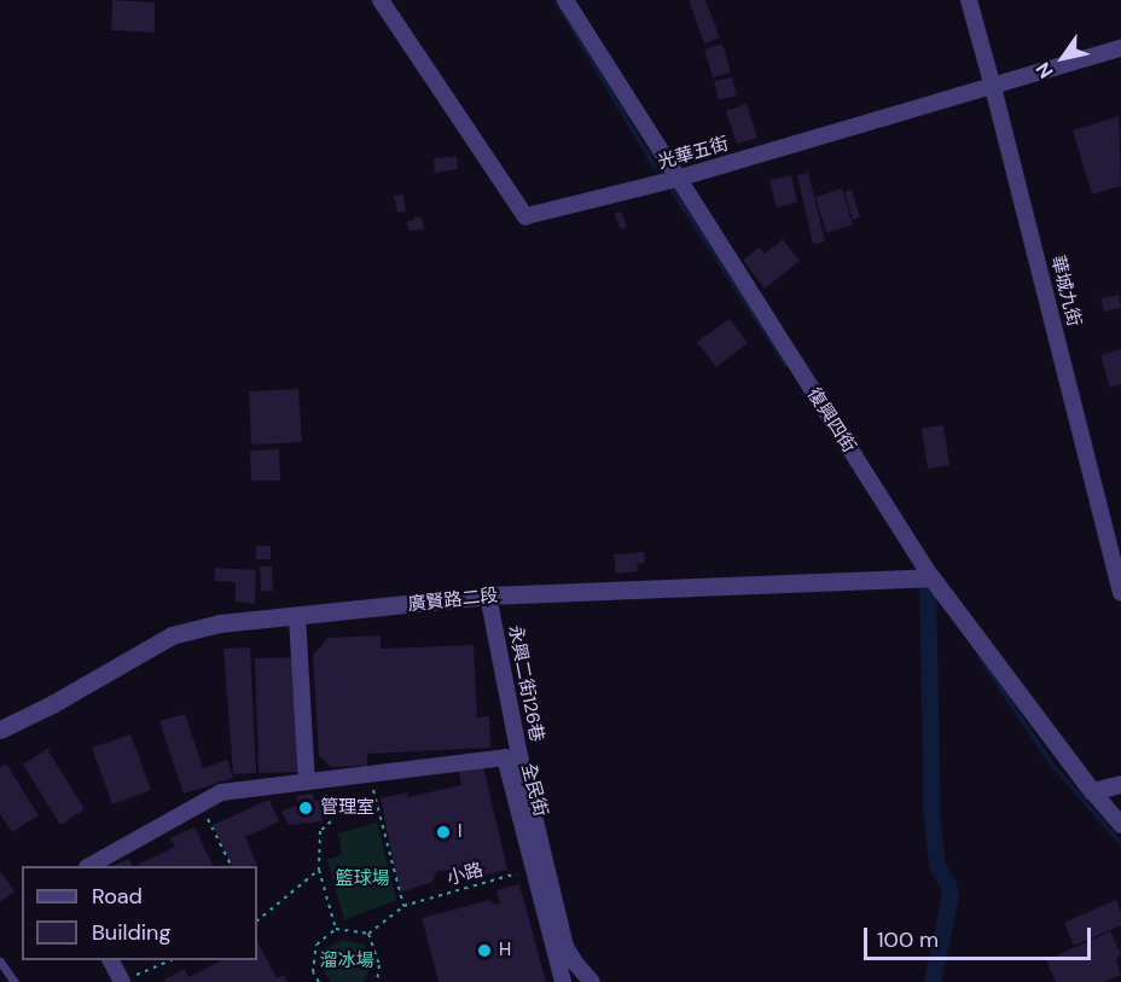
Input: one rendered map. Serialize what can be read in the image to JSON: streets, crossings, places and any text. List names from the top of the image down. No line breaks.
{"streets":{"street":["光華五街","華城九街","復興四街","廣賢路二段","永興二街126巷","全民街"],"path":["小路"]},"crossings":[["光華五街","華城九街"],["光華五街","復興四街"],["復興四街","廣賢路二段"],["廣賢路二段","永興二街126巷"],["全民街","小路"]],"parks":["籃球場","溜冰場"],"places":["管理室","I","H"],"legend":["Road","Building"],"scale_bar":"100 m","north":"bottom left"}
